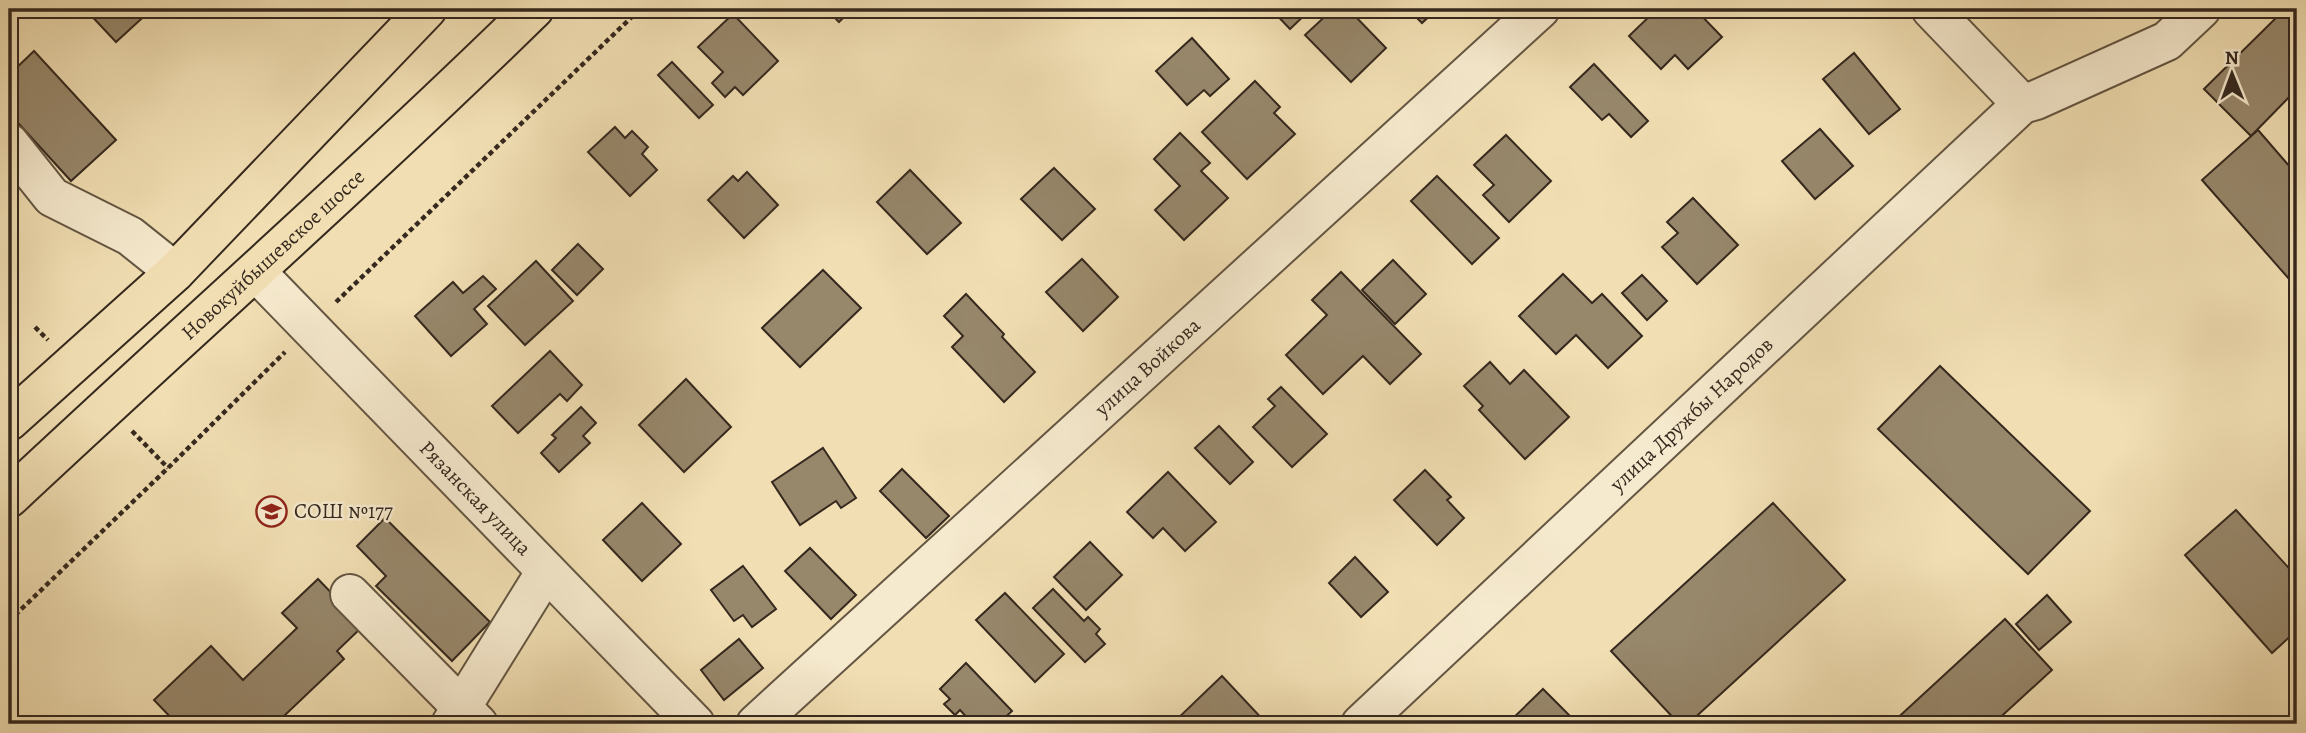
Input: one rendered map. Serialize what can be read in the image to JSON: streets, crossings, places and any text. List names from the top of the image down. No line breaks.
{"streets":{"main road":["Новокуйбышевское шоссе"],"street":["улица Войкова","улица Дружбы Народов","Рязанская улица"]},"crossings":[["Новокуйбышевское шоссе","Рязанская улица"]],"places":{"school or university":["СОШ №177"]},"north":"top"}
